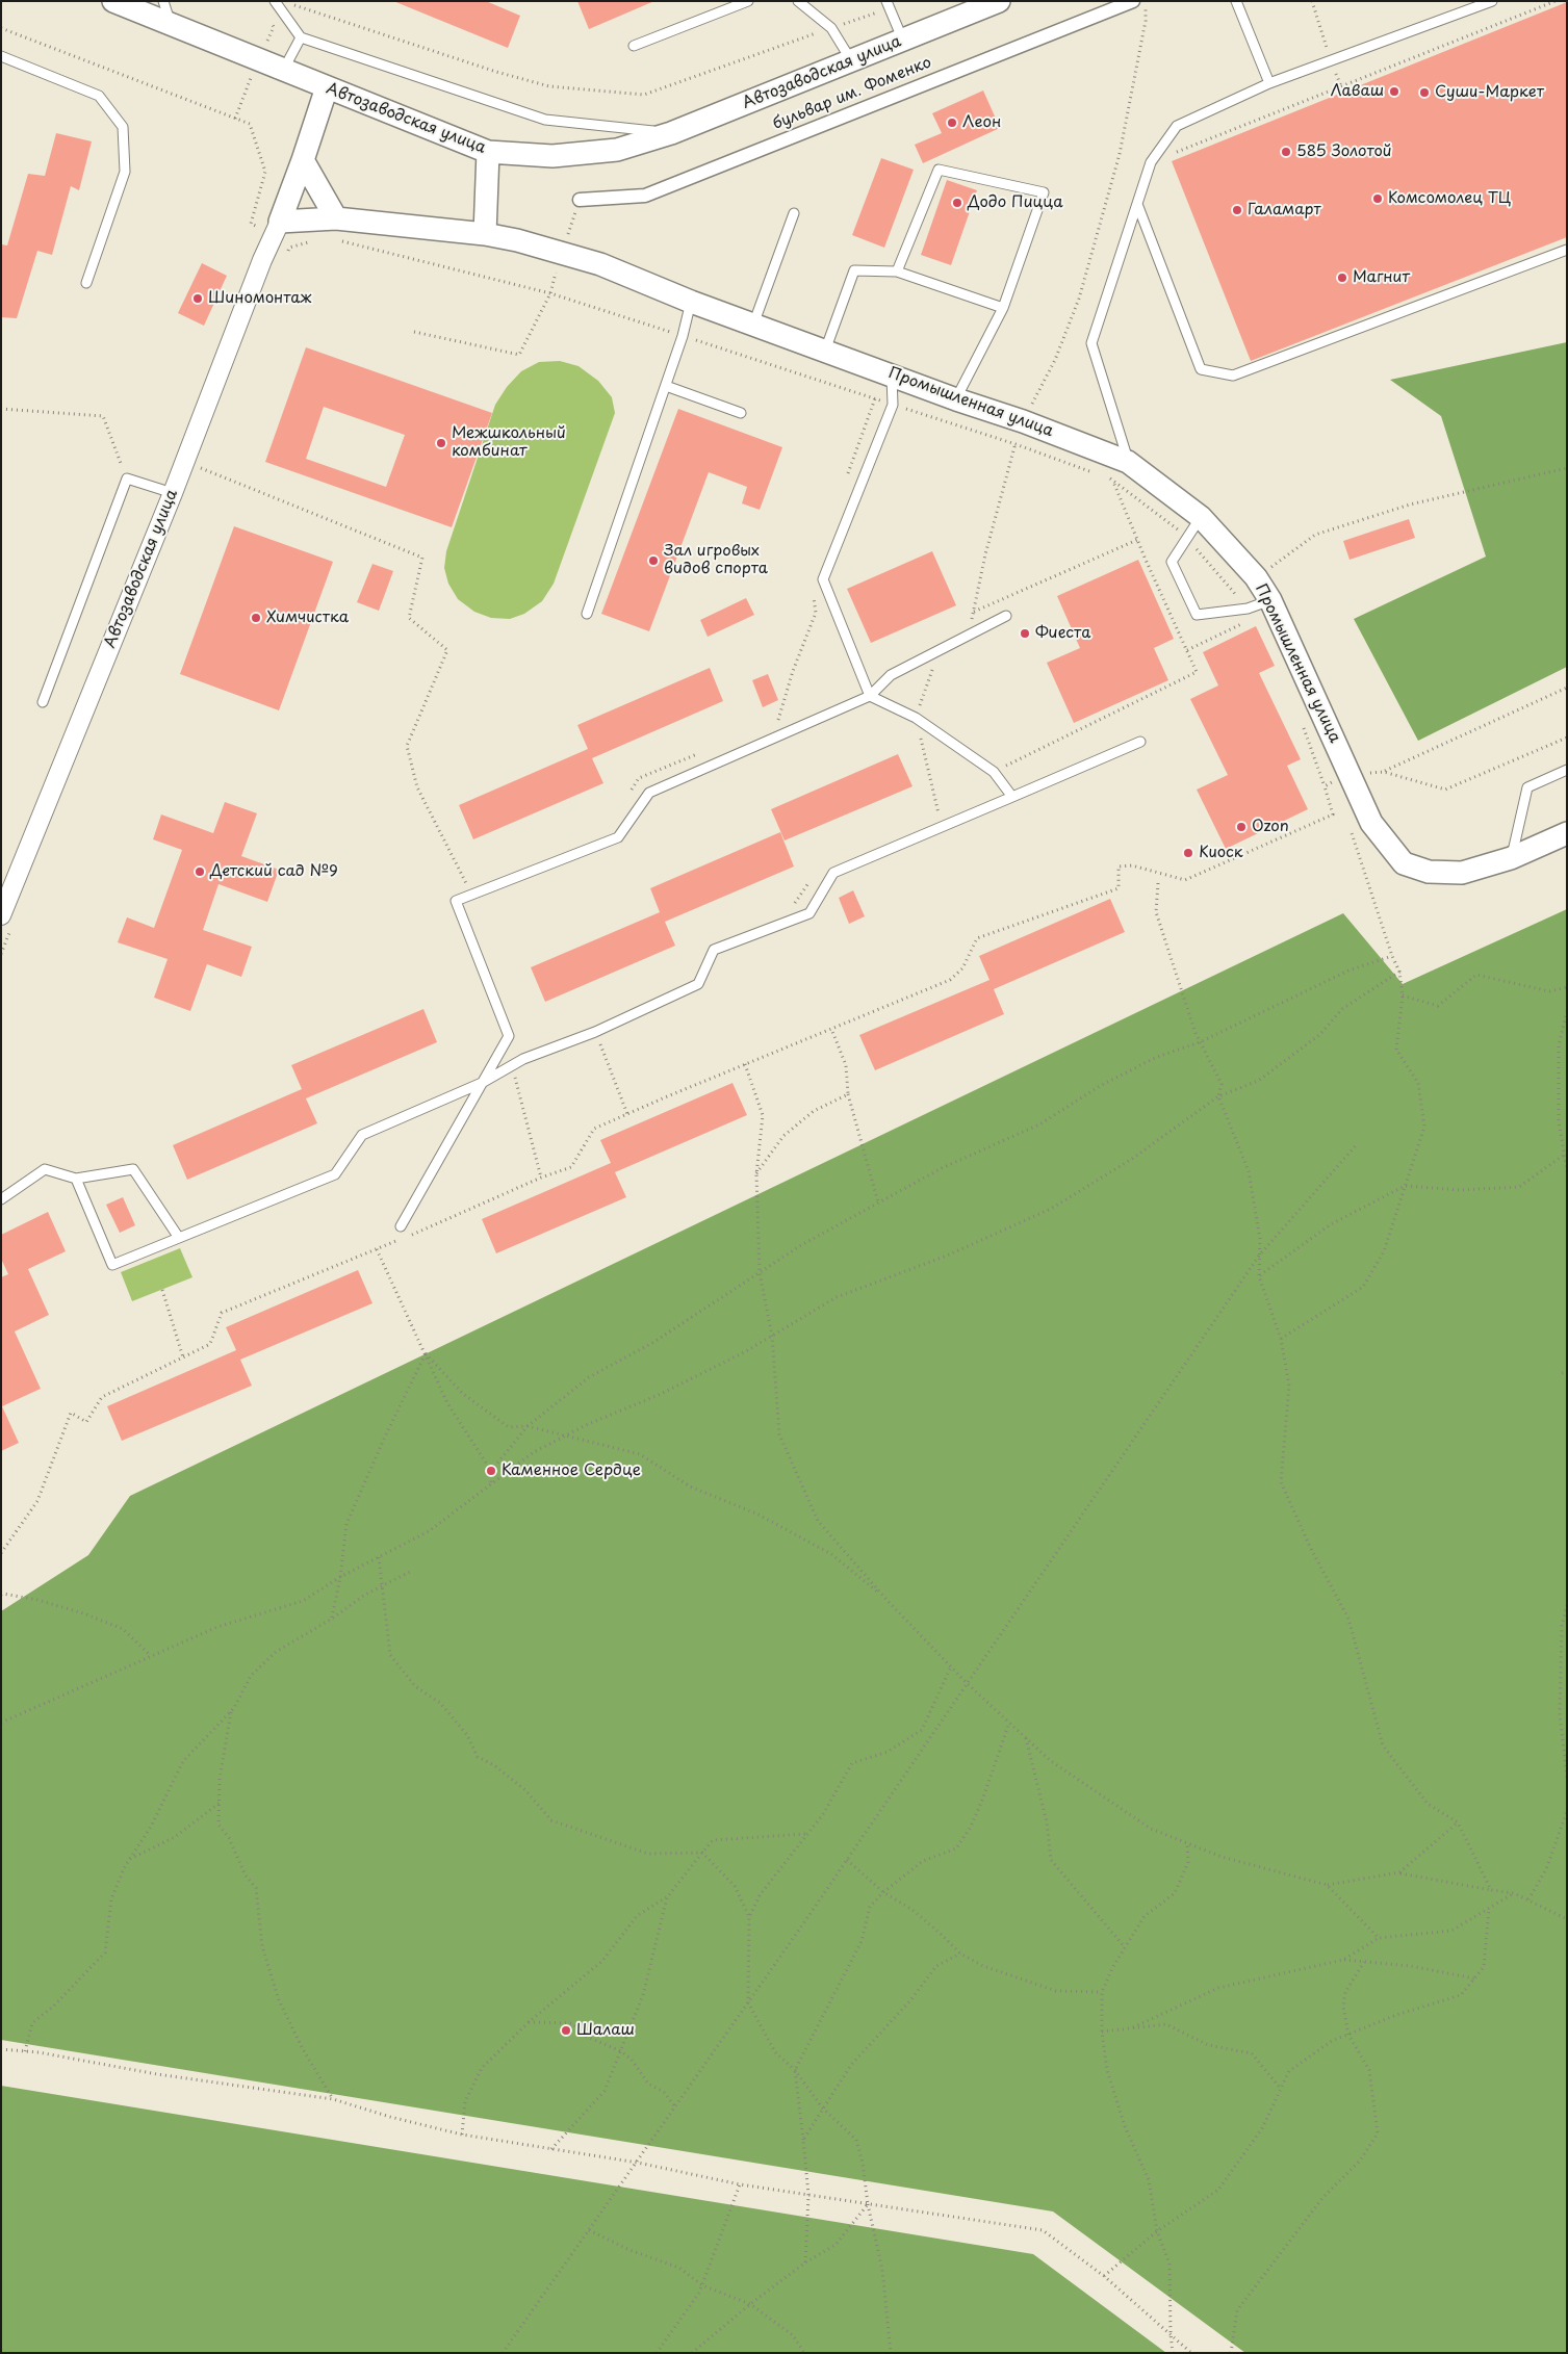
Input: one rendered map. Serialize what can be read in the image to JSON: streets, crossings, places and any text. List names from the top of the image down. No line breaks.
{"streets":{"street":["Автозаводская улица","бульвар им. Фоменко","Промышленная улица"]},"crossings":[["Автозаводская улица","Промышленная улица"]],"places":["Лаваш","Суши-Маркет","Леон","585 Золотой","Комсомолец ТЦ","Додо Пицца","Галамарт","Магнит","Шиномонтаж","Межшкольный комбинат","Зал игровых видов спорта","Химчистка","Фиеста","Ozon","Киоск","Детский сад №9","Каменное Сердце","Шалаш"]}
